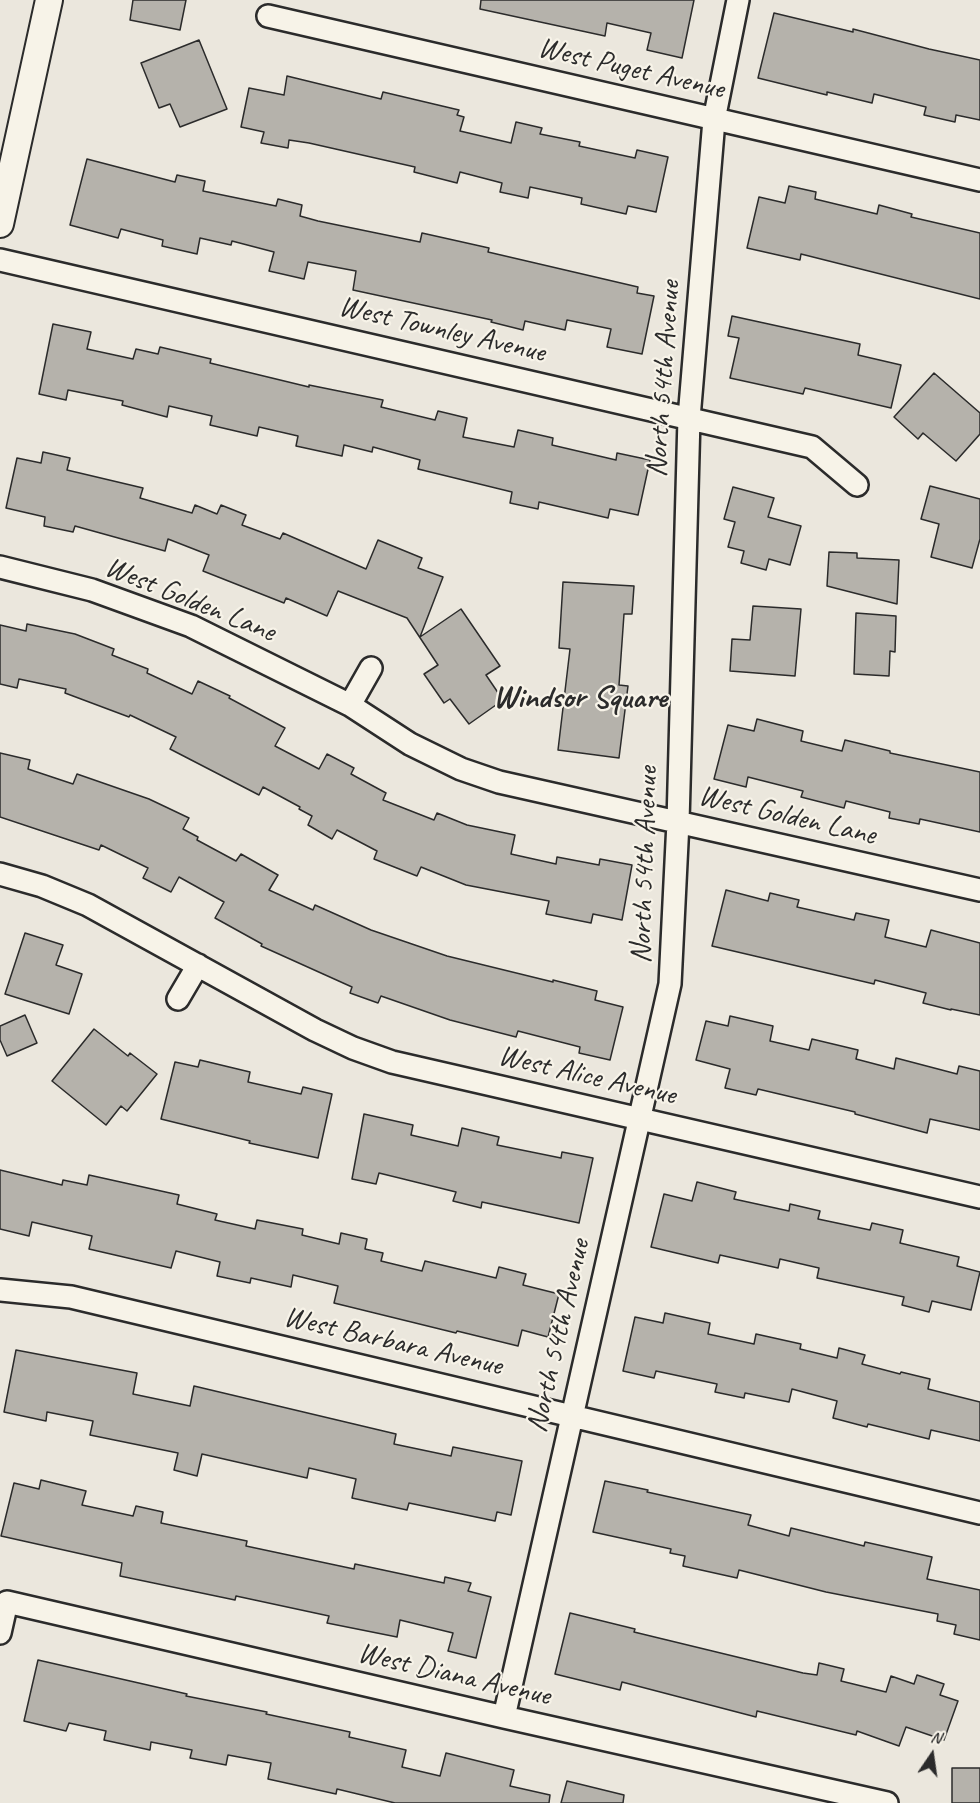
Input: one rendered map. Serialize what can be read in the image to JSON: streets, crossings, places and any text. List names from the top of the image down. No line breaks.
{"streets":{"street":["West Puget Avenue","West Townley Avenue","North 54th Avenue","West Golden Lane","West Alice Avenue","West Barbara Avenue","West Diana Avenue"]},"crossings":[["West Puget Avenue","North 54th Avenue"],["West Townley Avenue","North 54th Avenue"],["North 54th Avenue","West Golden Lane"],["North 54th Avenue","West Alice Avenue"],["North 54th Avenue","West Barbara Avenue"],["North 54th Avenue","West Diana Avenue"]],"districts":["Windsor Square"],"north":"top"}
